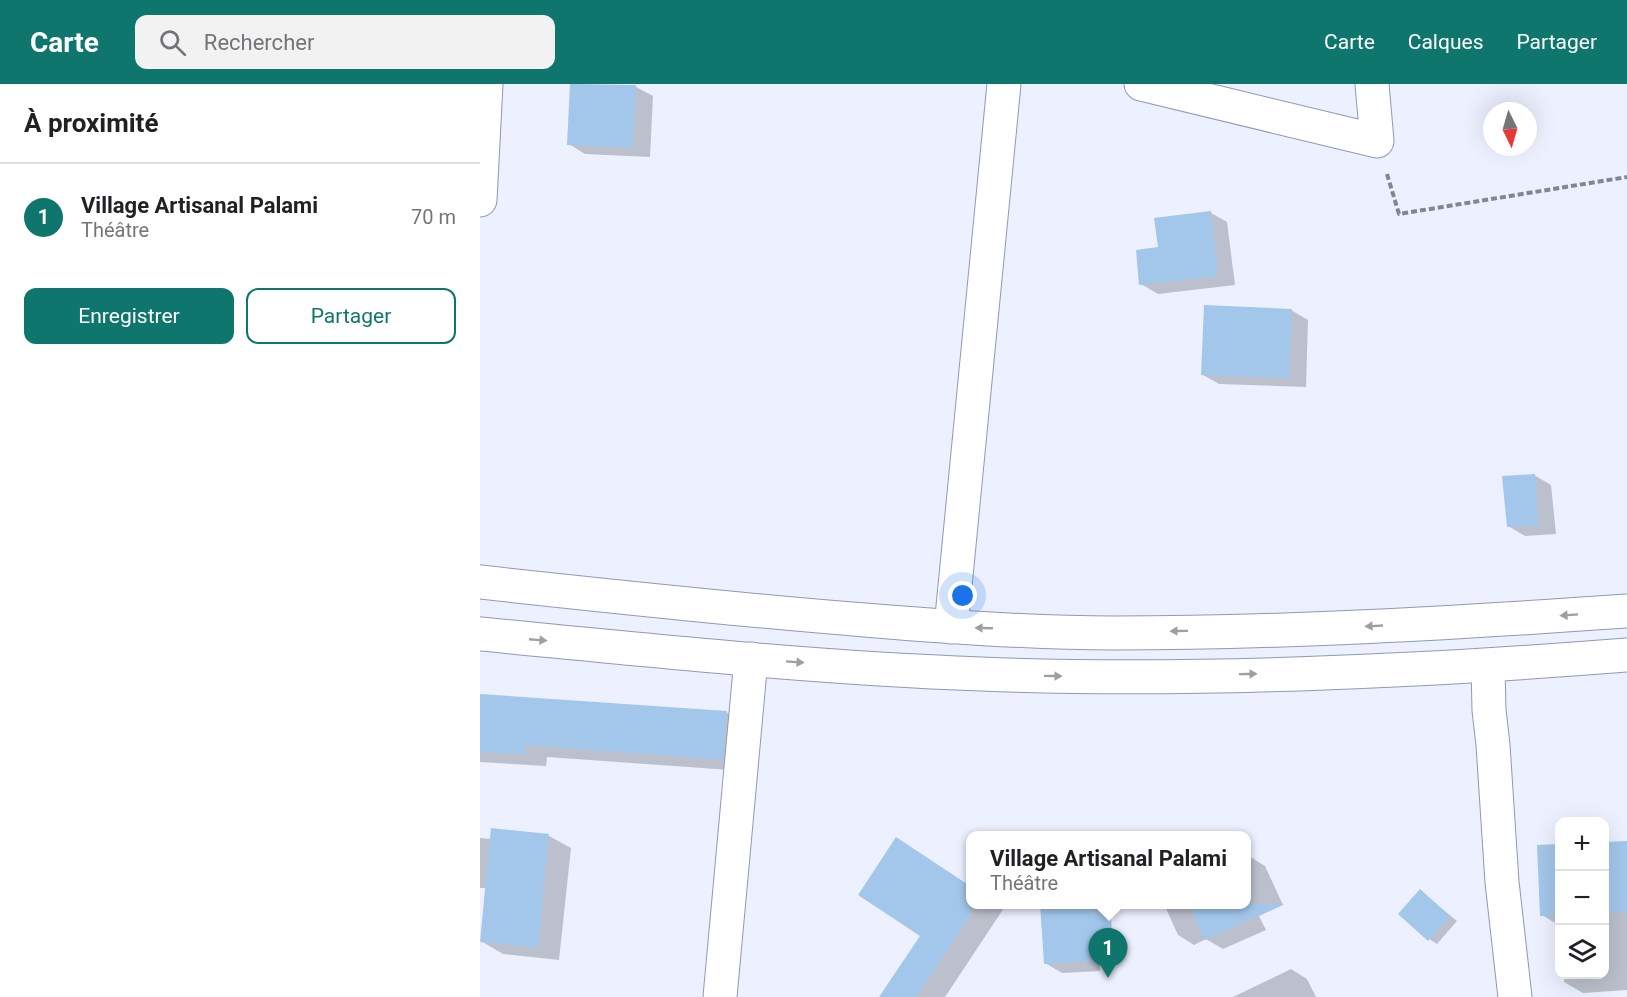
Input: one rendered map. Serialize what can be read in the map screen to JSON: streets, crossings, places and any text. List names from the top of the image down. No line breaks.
{"north":"bottom","page":{"header":"Carte","search":"Rechercher","nav":["Carte","Calques","Partager"],"heading":"À proximité","list":[{"mark":"1","name":"Village Artisanal Palami","note":"Théâtre","value":"70 m"}],"buttons":["Enregistrer","Partager"],"map_buttons":["+","−"],"popup":["Village Artisanal Palami","Théâtre"],"pins":"1"}}
